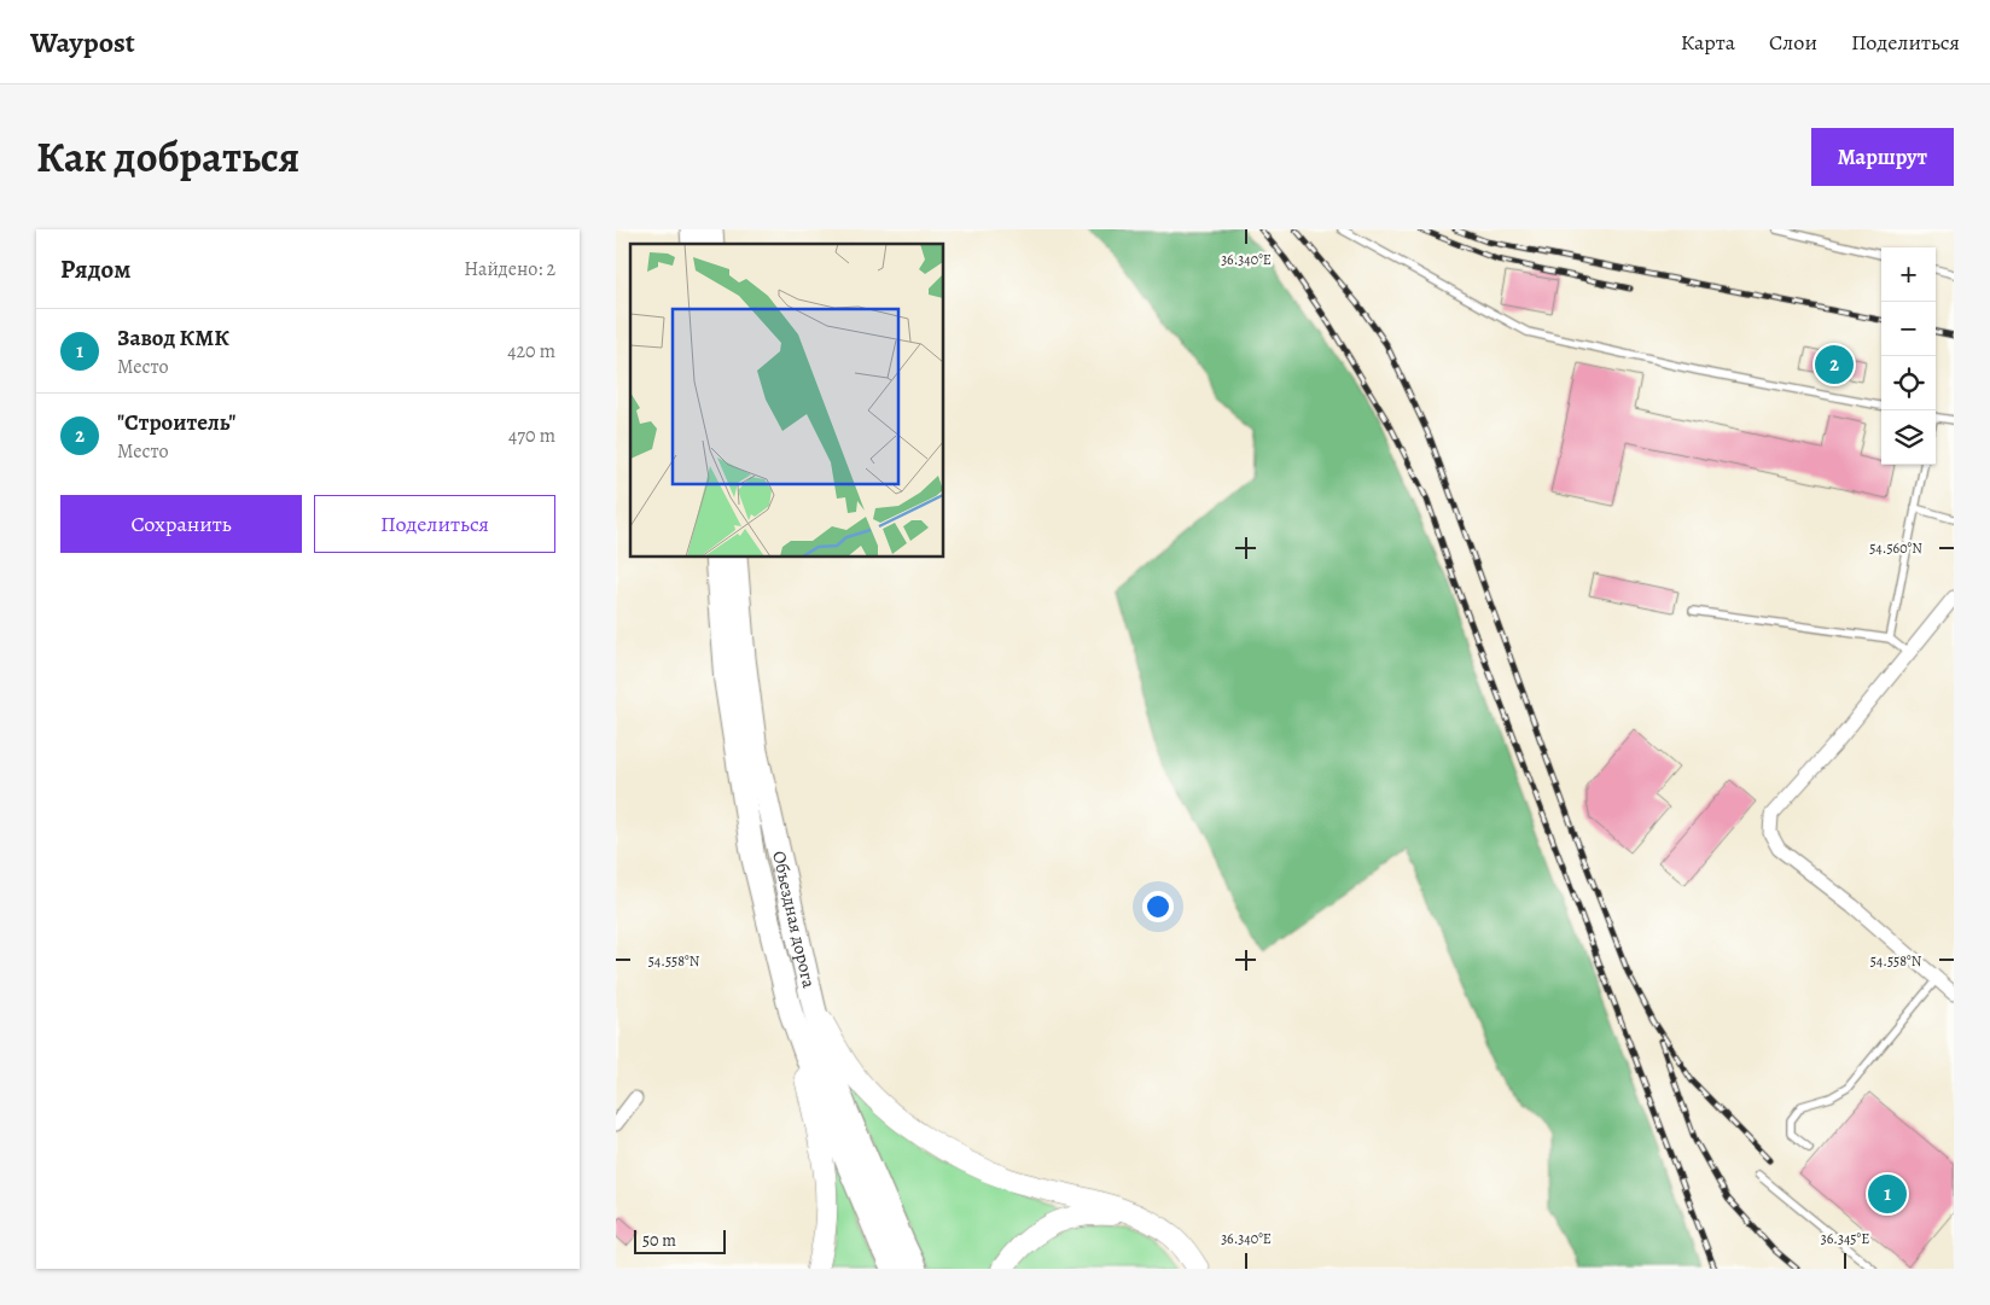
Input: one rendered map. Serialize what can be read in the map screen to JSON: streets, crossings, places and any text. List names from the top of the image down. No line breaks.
{"streets":{"highway":["Объездная дорога"]},"scale_bar":"50 m","page":{"header":"Waypost","nav":["Карта","Слои","Поделиться"],"title":"Как добраться","buttons":["Маршрут",["Сохранить","Поделиться"]],"heading":["Рядом","Найдено: 2"],"map_buttons":["+","−"],"list":[{"mark":"1","name":"Завод КМК","note":"Место","value":"420 m"},{"mark":"2","name":"\"Строитель\"","note":"Место","value":"470 m"}],"pins":["2","1"],"scale":"50 m"},"coordinates":["36.340°E","54.560°N","54.558°N","36.345°E"]}
